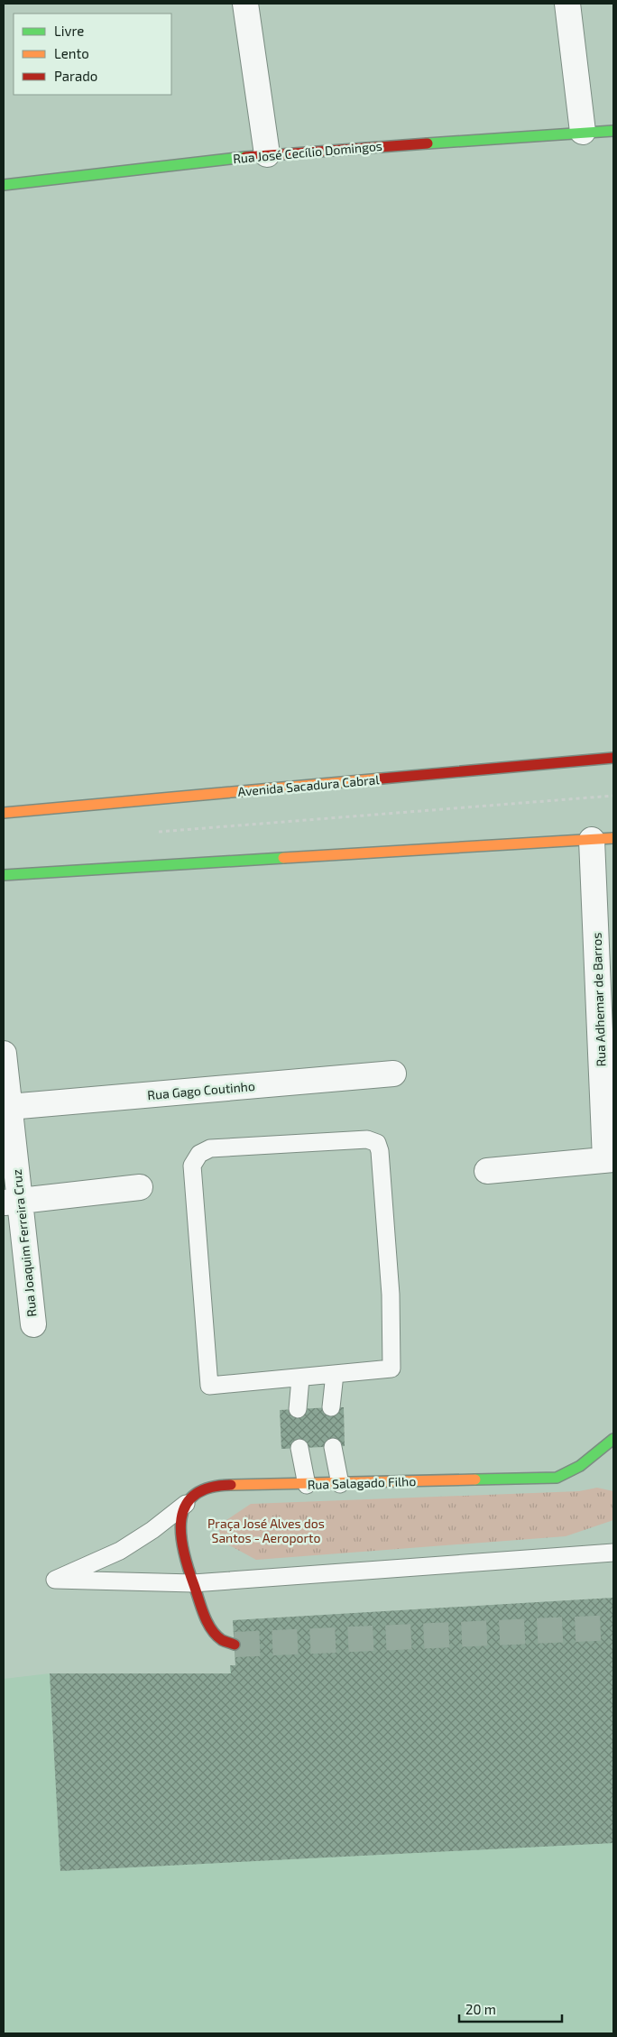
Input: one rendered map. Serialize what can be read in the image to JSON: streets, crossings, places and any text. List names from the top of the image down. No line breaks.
{"streets":{"street":["Rua José Cecílio Domingos","Avenida Sacadura Cabral","Rua Adhemar de Barros","Rua Gago Coutinho","Rua Joaquim Ferreira Cruz","Rua Salagado Filho"]},"crossings":[["Rua Gago Coutinho","Rua Joaquim Ferreira Cruz"]],"parks":["Praça José Alves dos Santos - Aeroporto"],"legend":["Livre","Lento","Parado"],"scale_bar":"20 m"}
